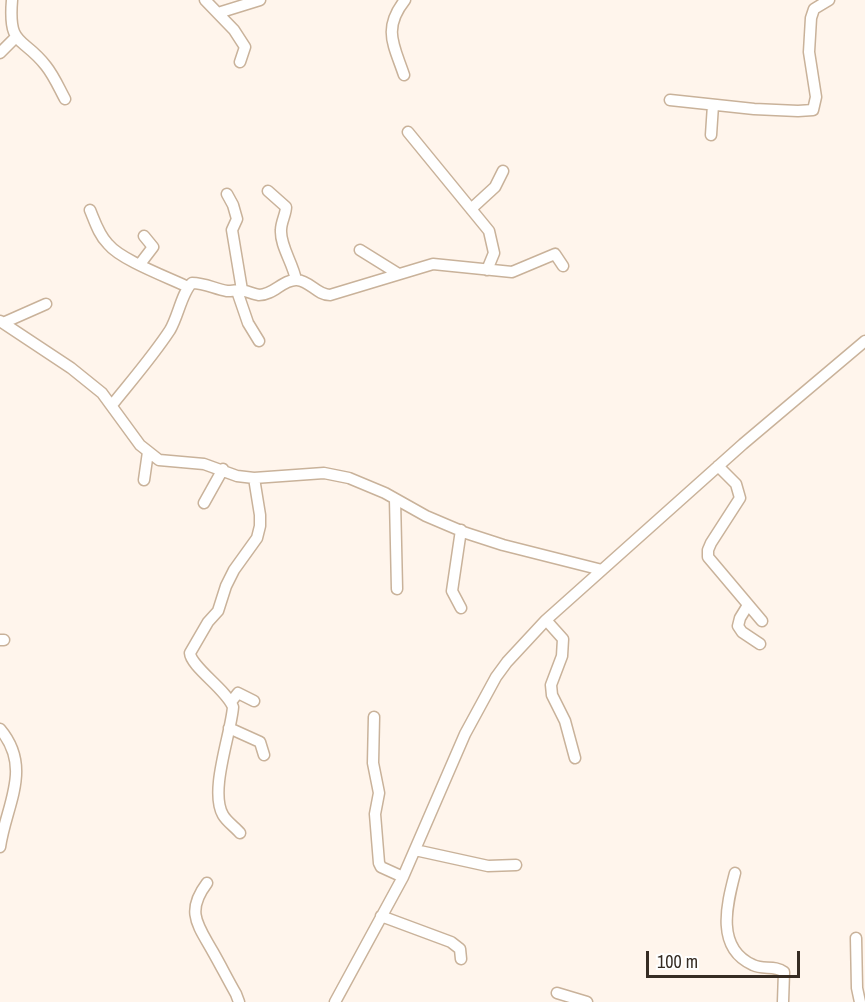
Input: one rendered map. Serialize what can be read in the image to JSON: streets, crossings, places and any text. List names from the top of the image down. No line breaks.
{"scale_bar":"100 m"}
